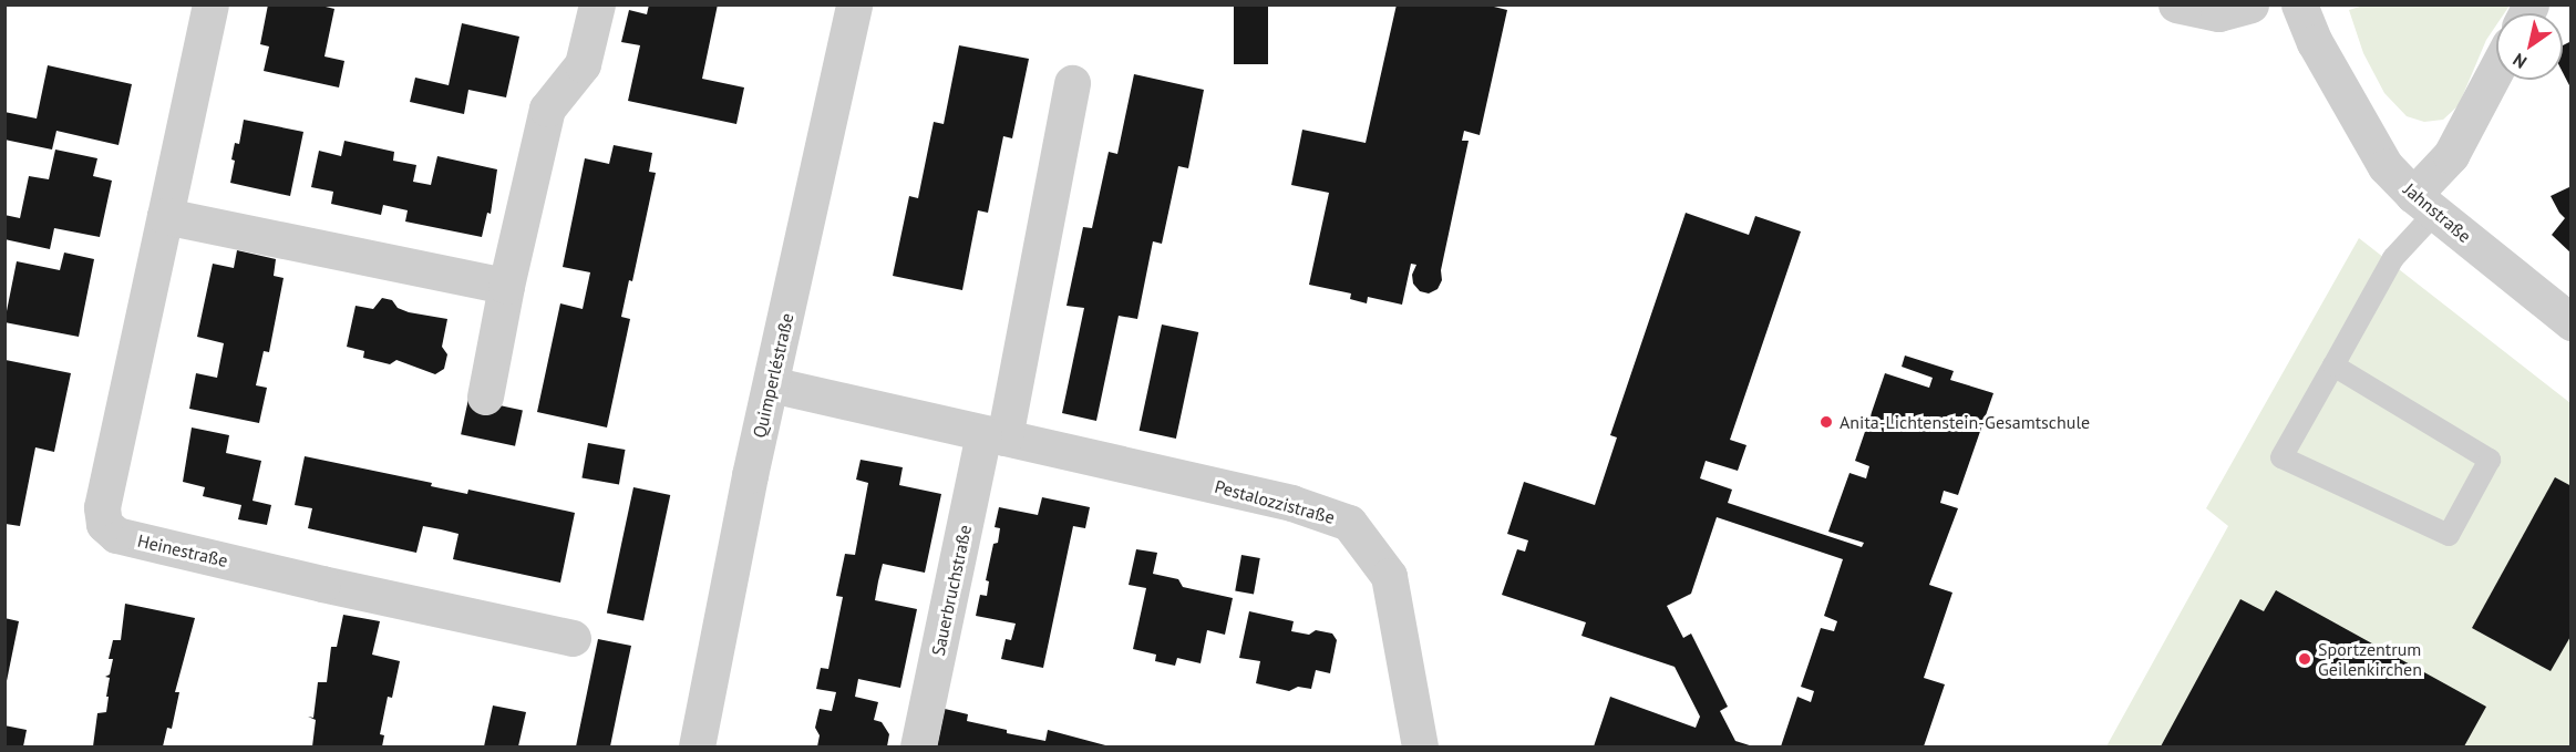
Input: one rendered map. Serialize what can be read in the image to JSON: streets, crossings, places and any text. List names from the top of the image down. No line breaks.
{"streets":{"street":["Jahnstraße","Quimperléstraße","Pestalozzistraße","Heinestraße","Sauerbruchstraße"]},"crossings":[["Quimperléstraße","Pestalozzistraße"],["Pestalozzistraße","Sauerbruchstraße"]],"places":["Anita-Lichtenstein-Gesamtschule","Sportzentrum Geilenkirchen"],"north":"bottom left"}
